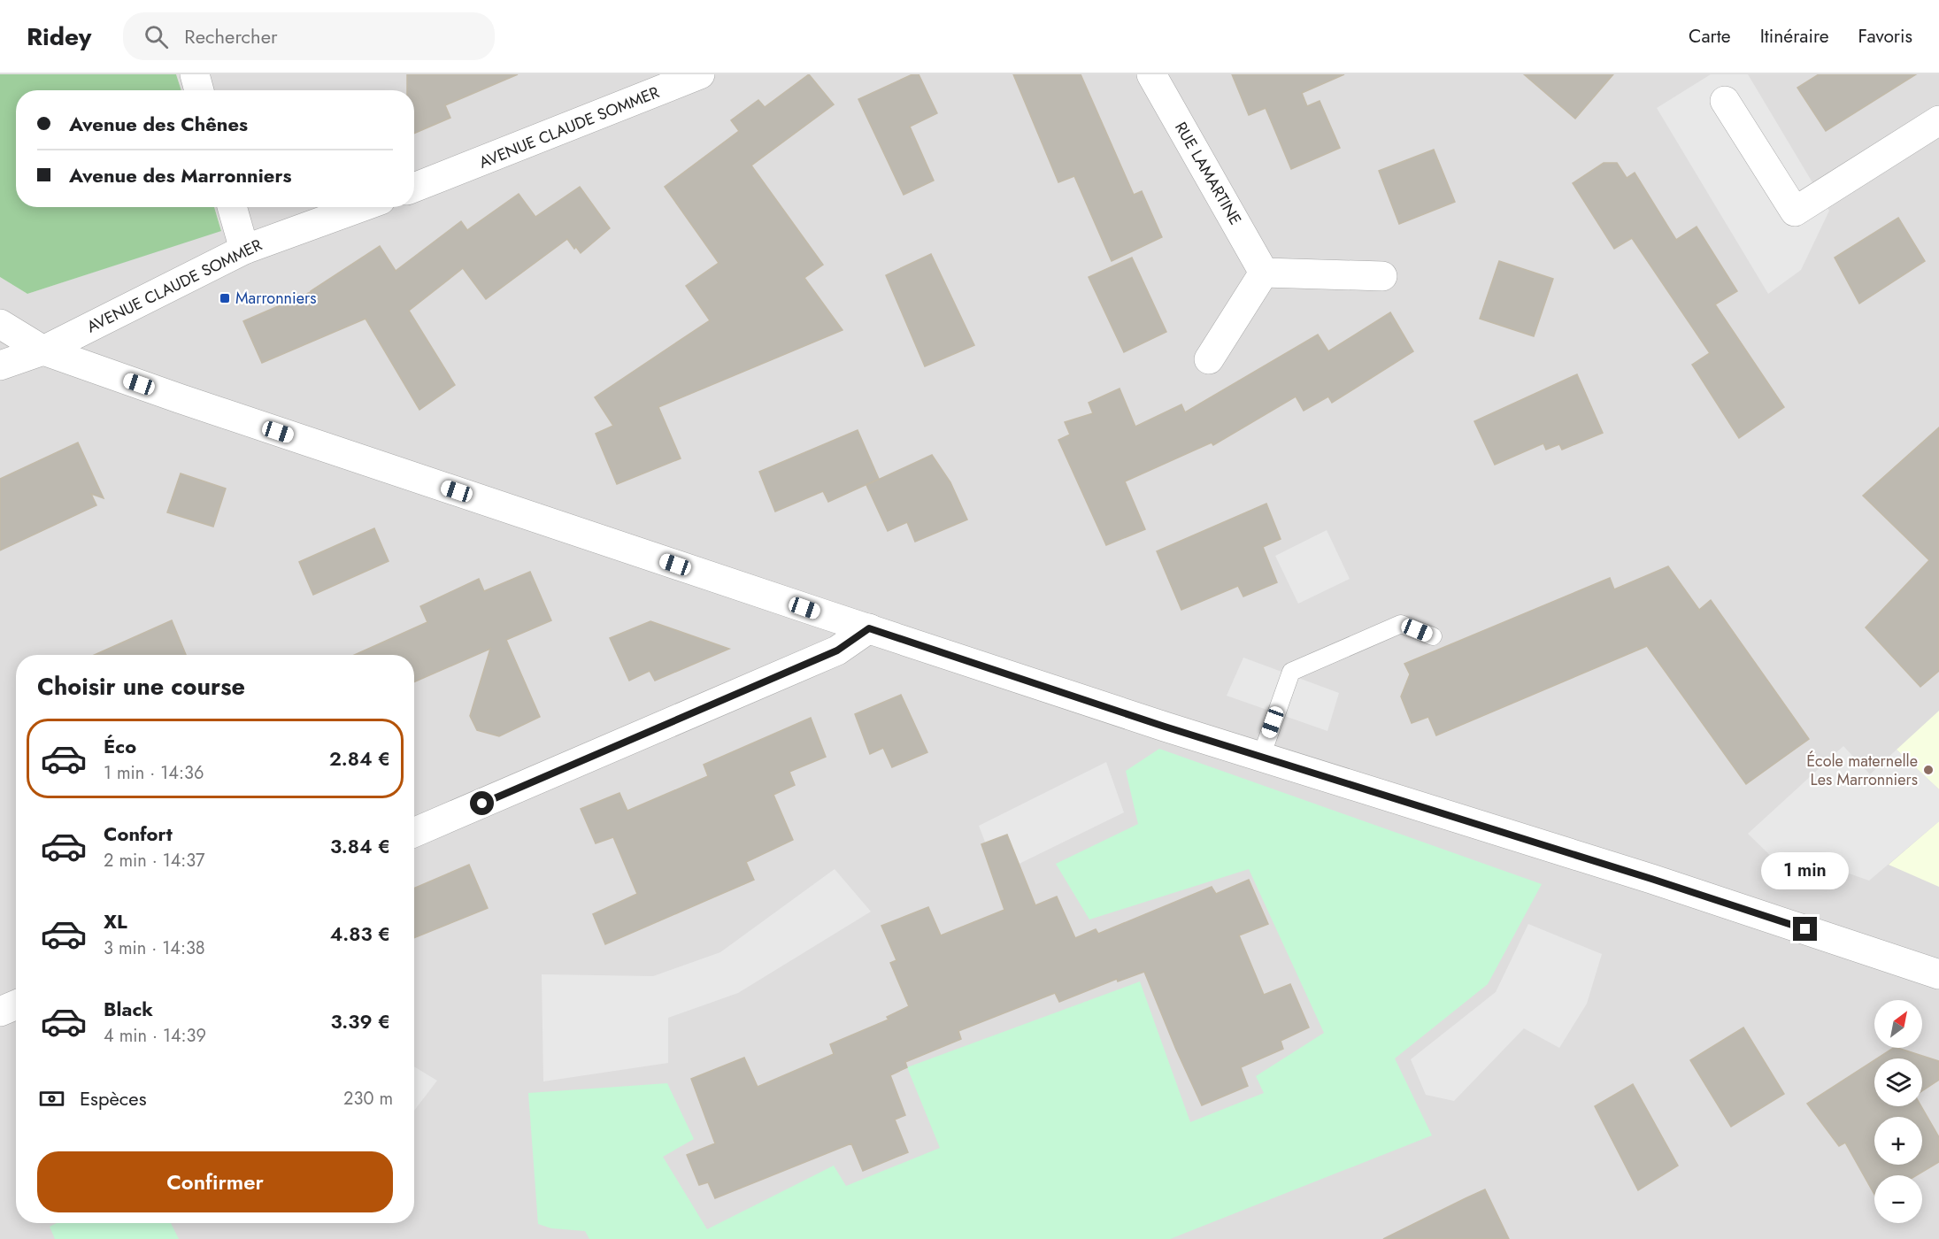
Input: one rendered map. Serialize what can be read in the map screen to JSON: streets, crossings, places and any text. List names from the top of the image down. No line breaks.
{"streets":{"street":["AVENUE CLAUDE SOMMER","RUE LAMARTINE"]},"places":{"transit":["Marronniers"],"other":["École maternelle Les Marronniers"]},"north":"top right","page":{"header":"Ridey","search":"Rechercher","nav":["Carte","Itinéraire","Favoris"],"banner":["Avenue des Chênes","Avenue des Marronniers"],"heading":"Choisir une course","list":[{"name":"Éco","note":"1 min · 14:36","value":"2.84 €"},{"name":"Confort","note":"2 min · 14:37","value":"3.84 €"},{"name":"XL","note":"3 min · 14:38","value":"4.83 €"},{"name":"Black","note":"4 min · 14:39","value":"3.39 €"}],"bubble":"1 min","map_buttons":["+","−"],"pay":["Espèces","230 m"],"buttons":"Confirmer"}}
